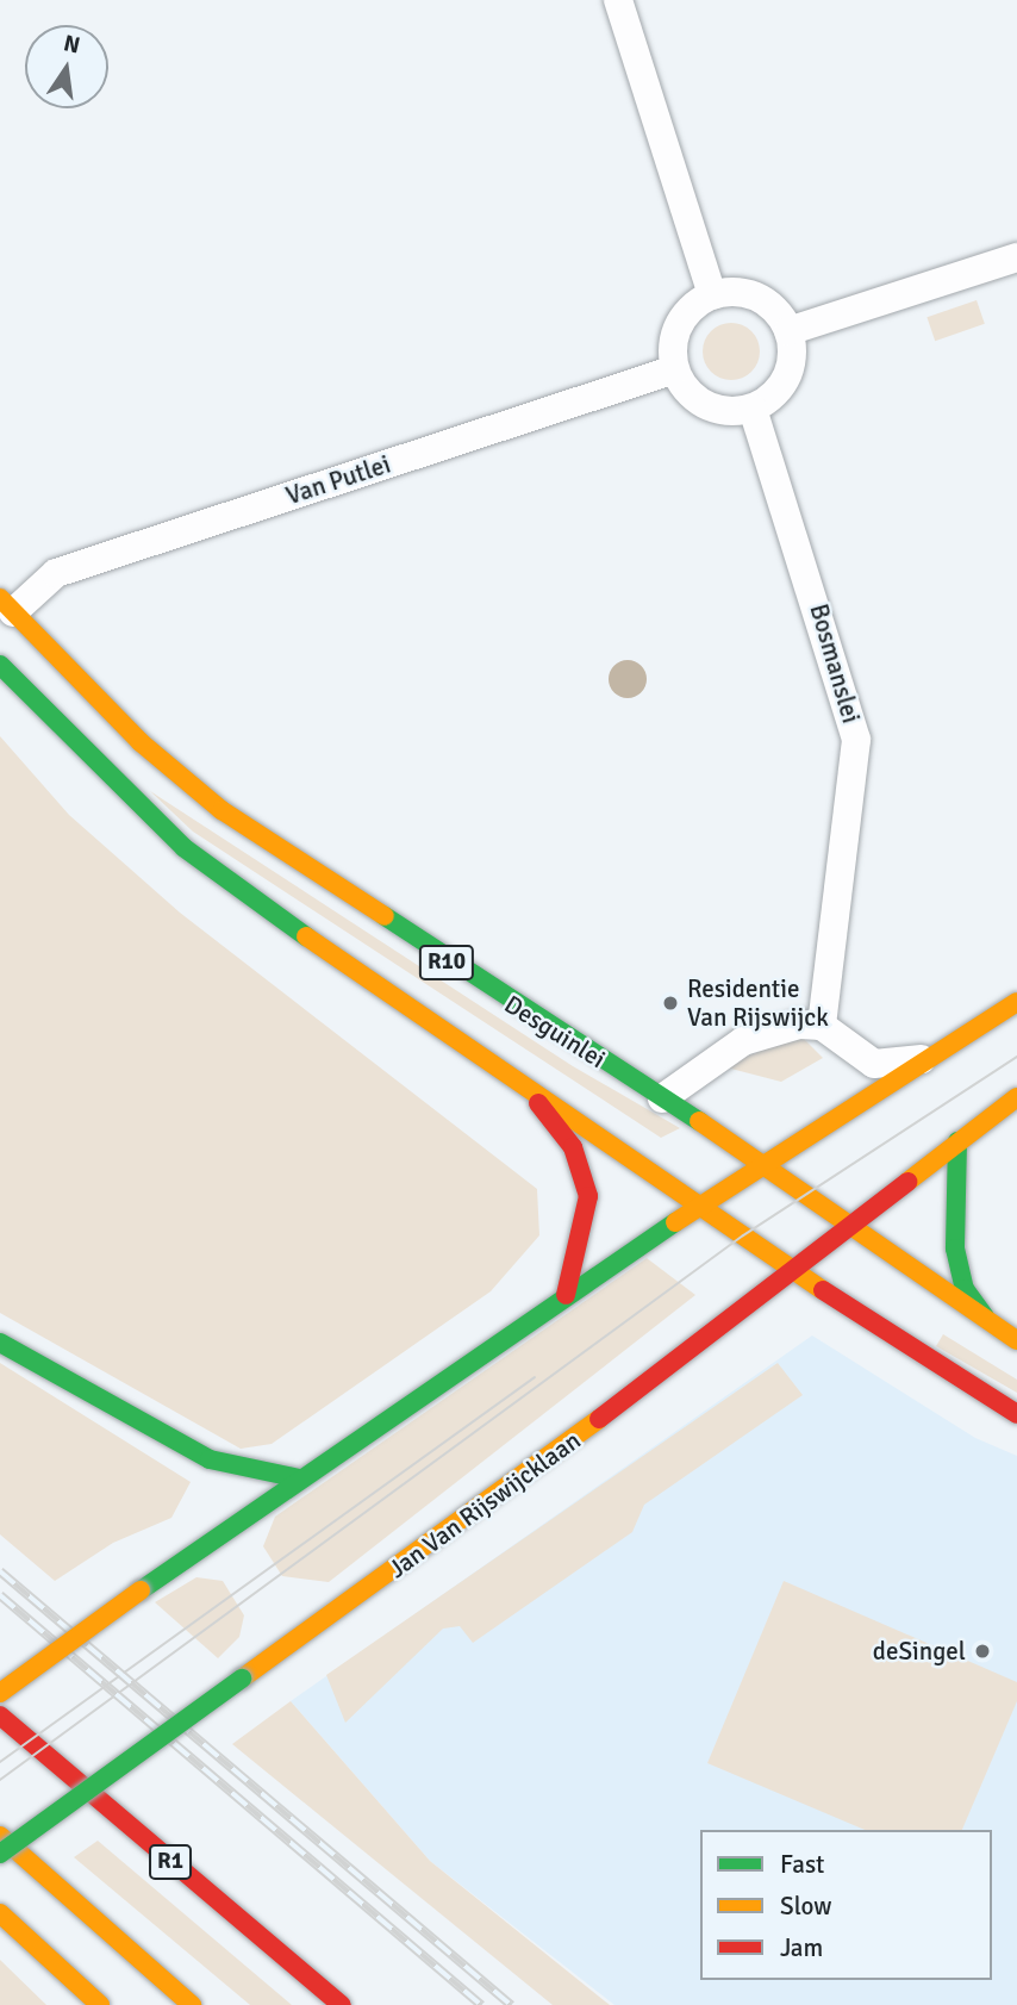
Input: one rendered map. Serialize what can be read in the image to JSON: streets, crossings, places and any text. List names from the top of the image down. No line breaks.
{"streets":{"main road":["R10","Desguinlei","Jan Van Rijswijcklaan","R1"],"street":["Van Putlei","Bosmanslei"]},"crossings":[["Van Putlei","Bosmanslei"],["Van Putlei","Desguinlei"],["R10","Jan Van Rijswijcklaan"],["Desguinlei","Jan Van Rijswijcklaan"]],"places":["Residentie Van Rijswijck","deSingel"],"legend":["Fast","Slow","Jam"],"north":"top"}
